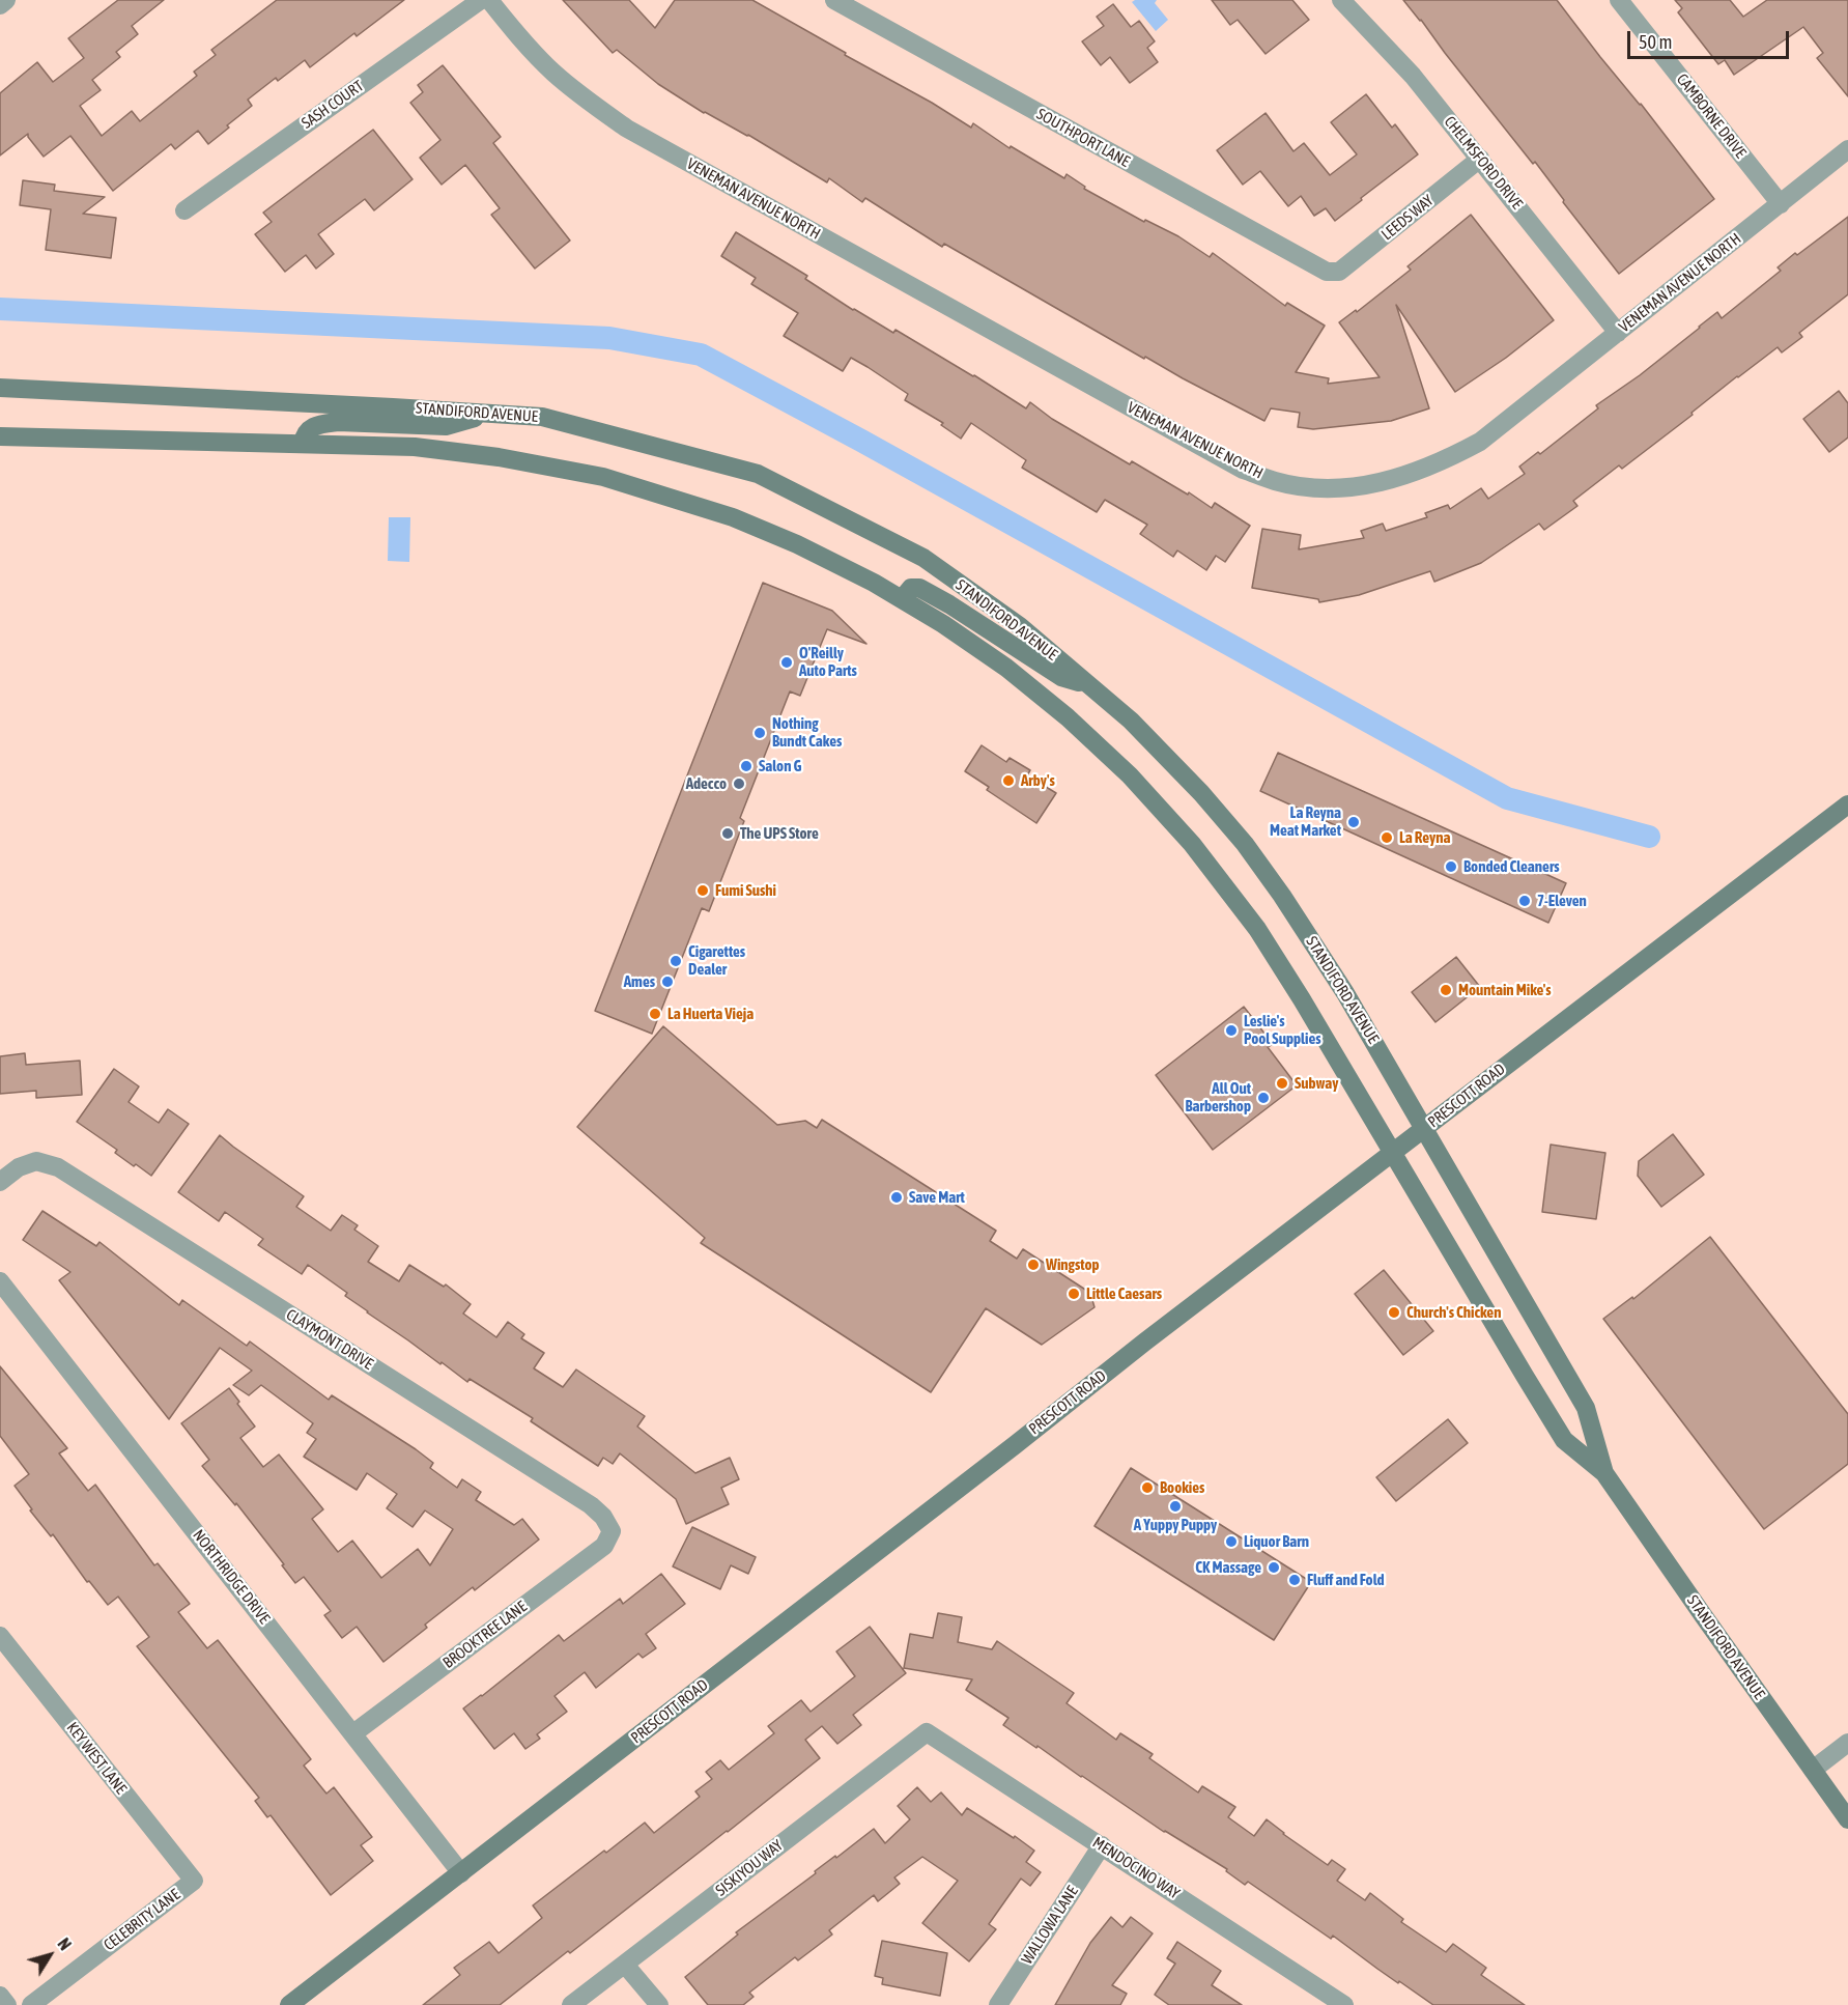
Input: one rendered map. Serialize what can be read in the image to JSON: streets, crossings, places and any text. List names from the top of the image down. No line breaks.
{"streets":{"main road":["STANDIFORD AVENUE","PRESCOTT ROAD"],"street":["SASH COURT","CAMBORNE DRIVE","SOUTHPORT LANE","CHELMSFORD DRIVE","VENEMAN AVENUE NORTH","LEEDS WAY","CLAYMONT DRIVE","NORTHRIDGE DRIVE","BROOKTREE LANE","KEY WEST LANE","SISKIYOU WAY","MENDOCINO WAY","CELEBRITY LANE","WALLOWA LANE"]},"crossings":[["CAMBORNE DRIVE","VENEMAN AVENUE NORTH"],["SOUTHPORT LANE","LEEDS WAY"],["CHELMSFORD DRIVE","VENEMAN AVENUE NORTH"],["CHELMSFORD DRIVE","LEEDS WAY"],["STANDIFORD AVENUE","PRESCOTT ROAD"],["PRESCOTT ROAD","NORTHRIDGE DRIVE"],["CLAYMONT DRIVE","BROOKTREE LANE"],["NORTHRIDGE DRIVE","BROOKTREE LANE"],["KEY WEST LANE","CELEBRITY LANE"],["SISKIYOU WAY","MENDOCINO WAY"],["MENDOCINO WAY","WALLOWA LANE"]],"places":["O'Reilly Auto Parts","Nothing Bundt Cakes","Salon G","Arby's","Adecco","La Reyna Meat Market","The UPS Store","La Reyna","Bonded Cleaners","Fumi Sushi","7-Eleven","Cigarettes Dealer","Ames","Mountain Mike's","La Huerta Vieja","Leslie's Pool Supplies","Subway","All Out Barbershop","Save Mart","Wingstop","Little Caesars","Church's Chicken","Bookies","A Yuppy Puppy","Liquor Barn","CK Massage","Fluff and Fold"],"scale_bar":"50 m","north":"top right"}
